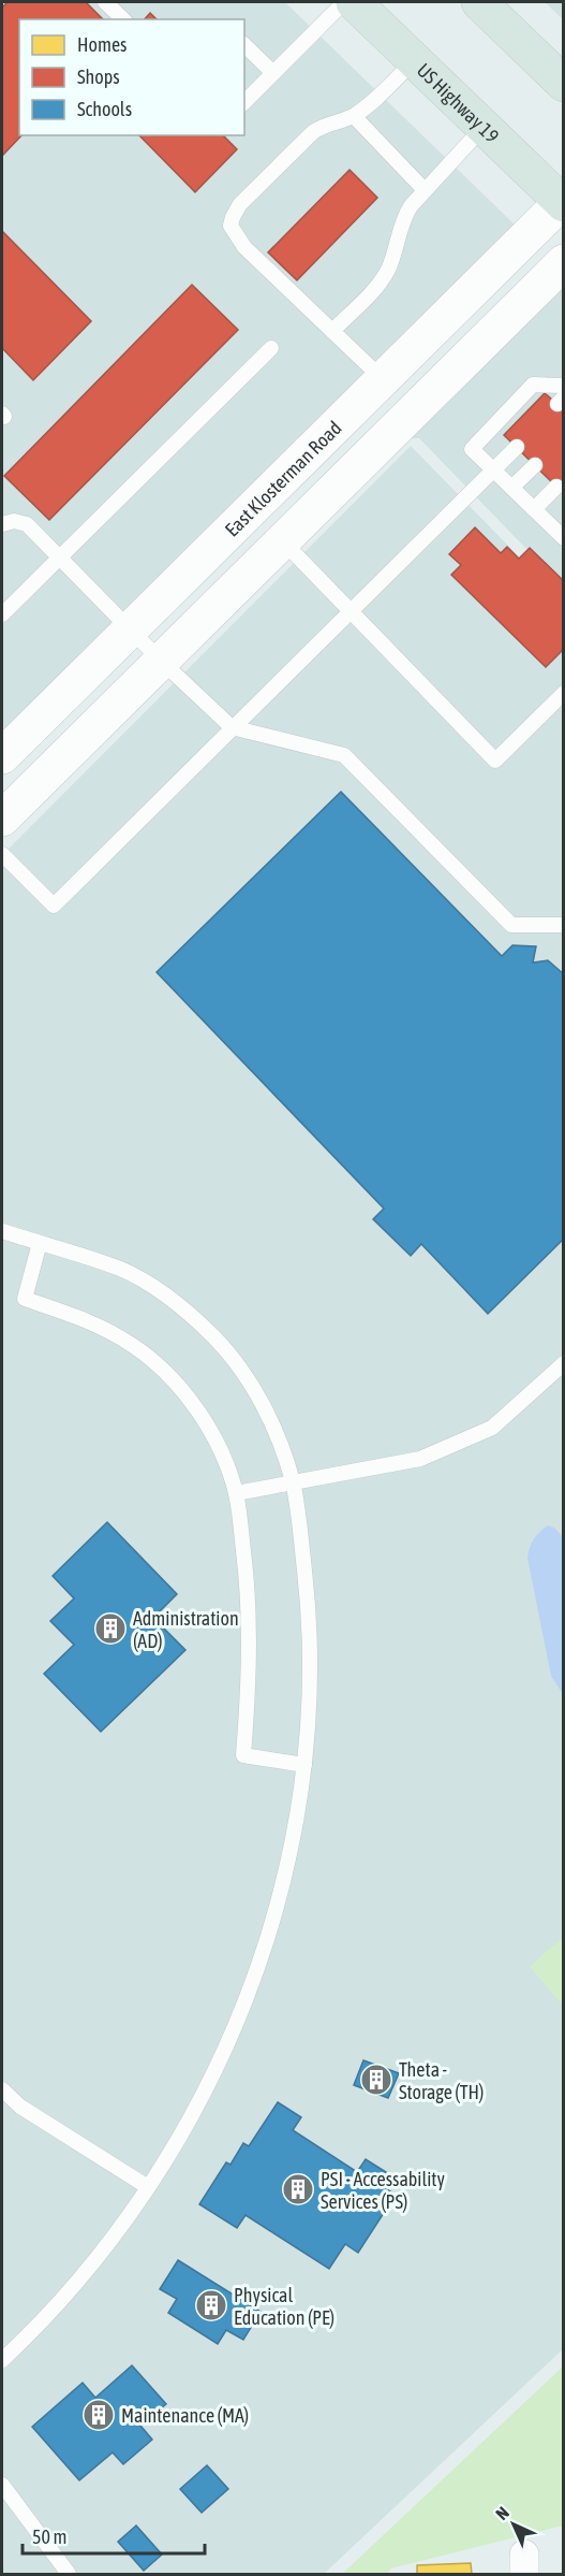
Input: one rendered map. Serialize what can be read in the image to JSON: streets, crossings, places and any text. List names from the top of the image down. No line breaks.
{"streets":{"highway":["US Highway 19"],"main road":["East Klosterman Road"]},"crossings":[["US Highway 19","East Klosterman Road"]],"places":{"building":["Administration (AD)","Theta - Storage (TH)","PSI - Accessability Services (PS)","Physical Education (PE)","Maintenance (MA)"]},"legend":["Homes","Shops","Schools"],"scale_bar":"50 m","north":"top left"}
